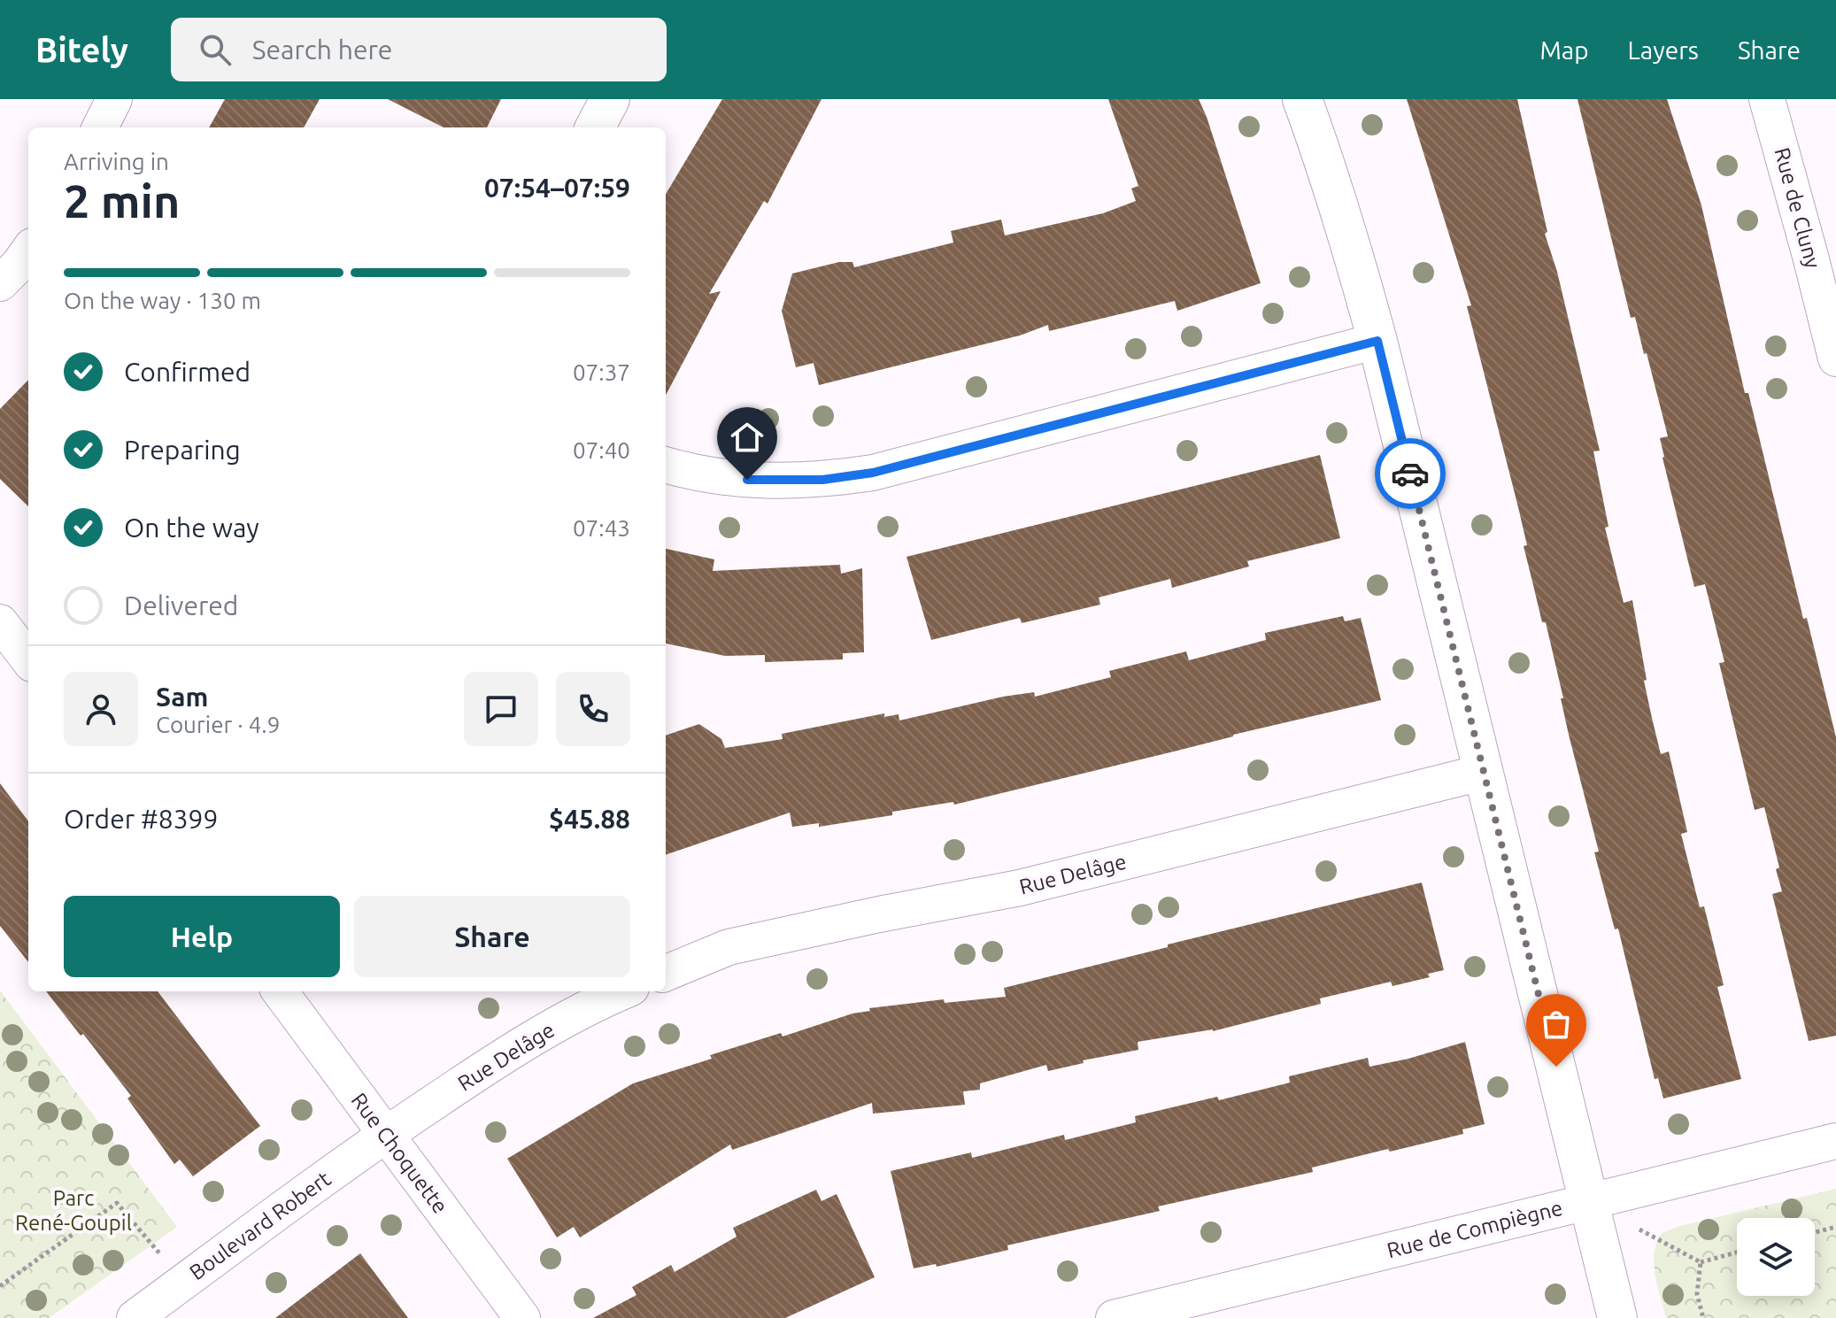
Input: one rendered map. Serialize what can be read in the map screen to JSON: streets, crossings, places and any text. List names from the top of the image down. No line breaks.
{"streets":{"street":["Rue de Cluny","Rue Delâge","Rue Choquette","Boulevard Robert","Rue de Compiègne"]},"crossings":[["Rue Delâge","Rue Choquette"],["Rue Delâge","Boulevard Robert"],["Rue Choquette","Boulevard Robert"]],"parks":["Parc René-Goupil"],"page":{"header":"Bitely","search":"Search here","nav":["Map","Layers","Share"],"heading":["2 min","Arriving in","07:54–07:59"],"panel":["Sam","Courier · 4.9","Order #8399","$45.88"],"bar":"On the way · 130 m","list":[["Confirmed","07:37"],["Preparing","07:40"],["On the way","07:43"],"Delivered"],"buttons":["Help","Share"]}}
